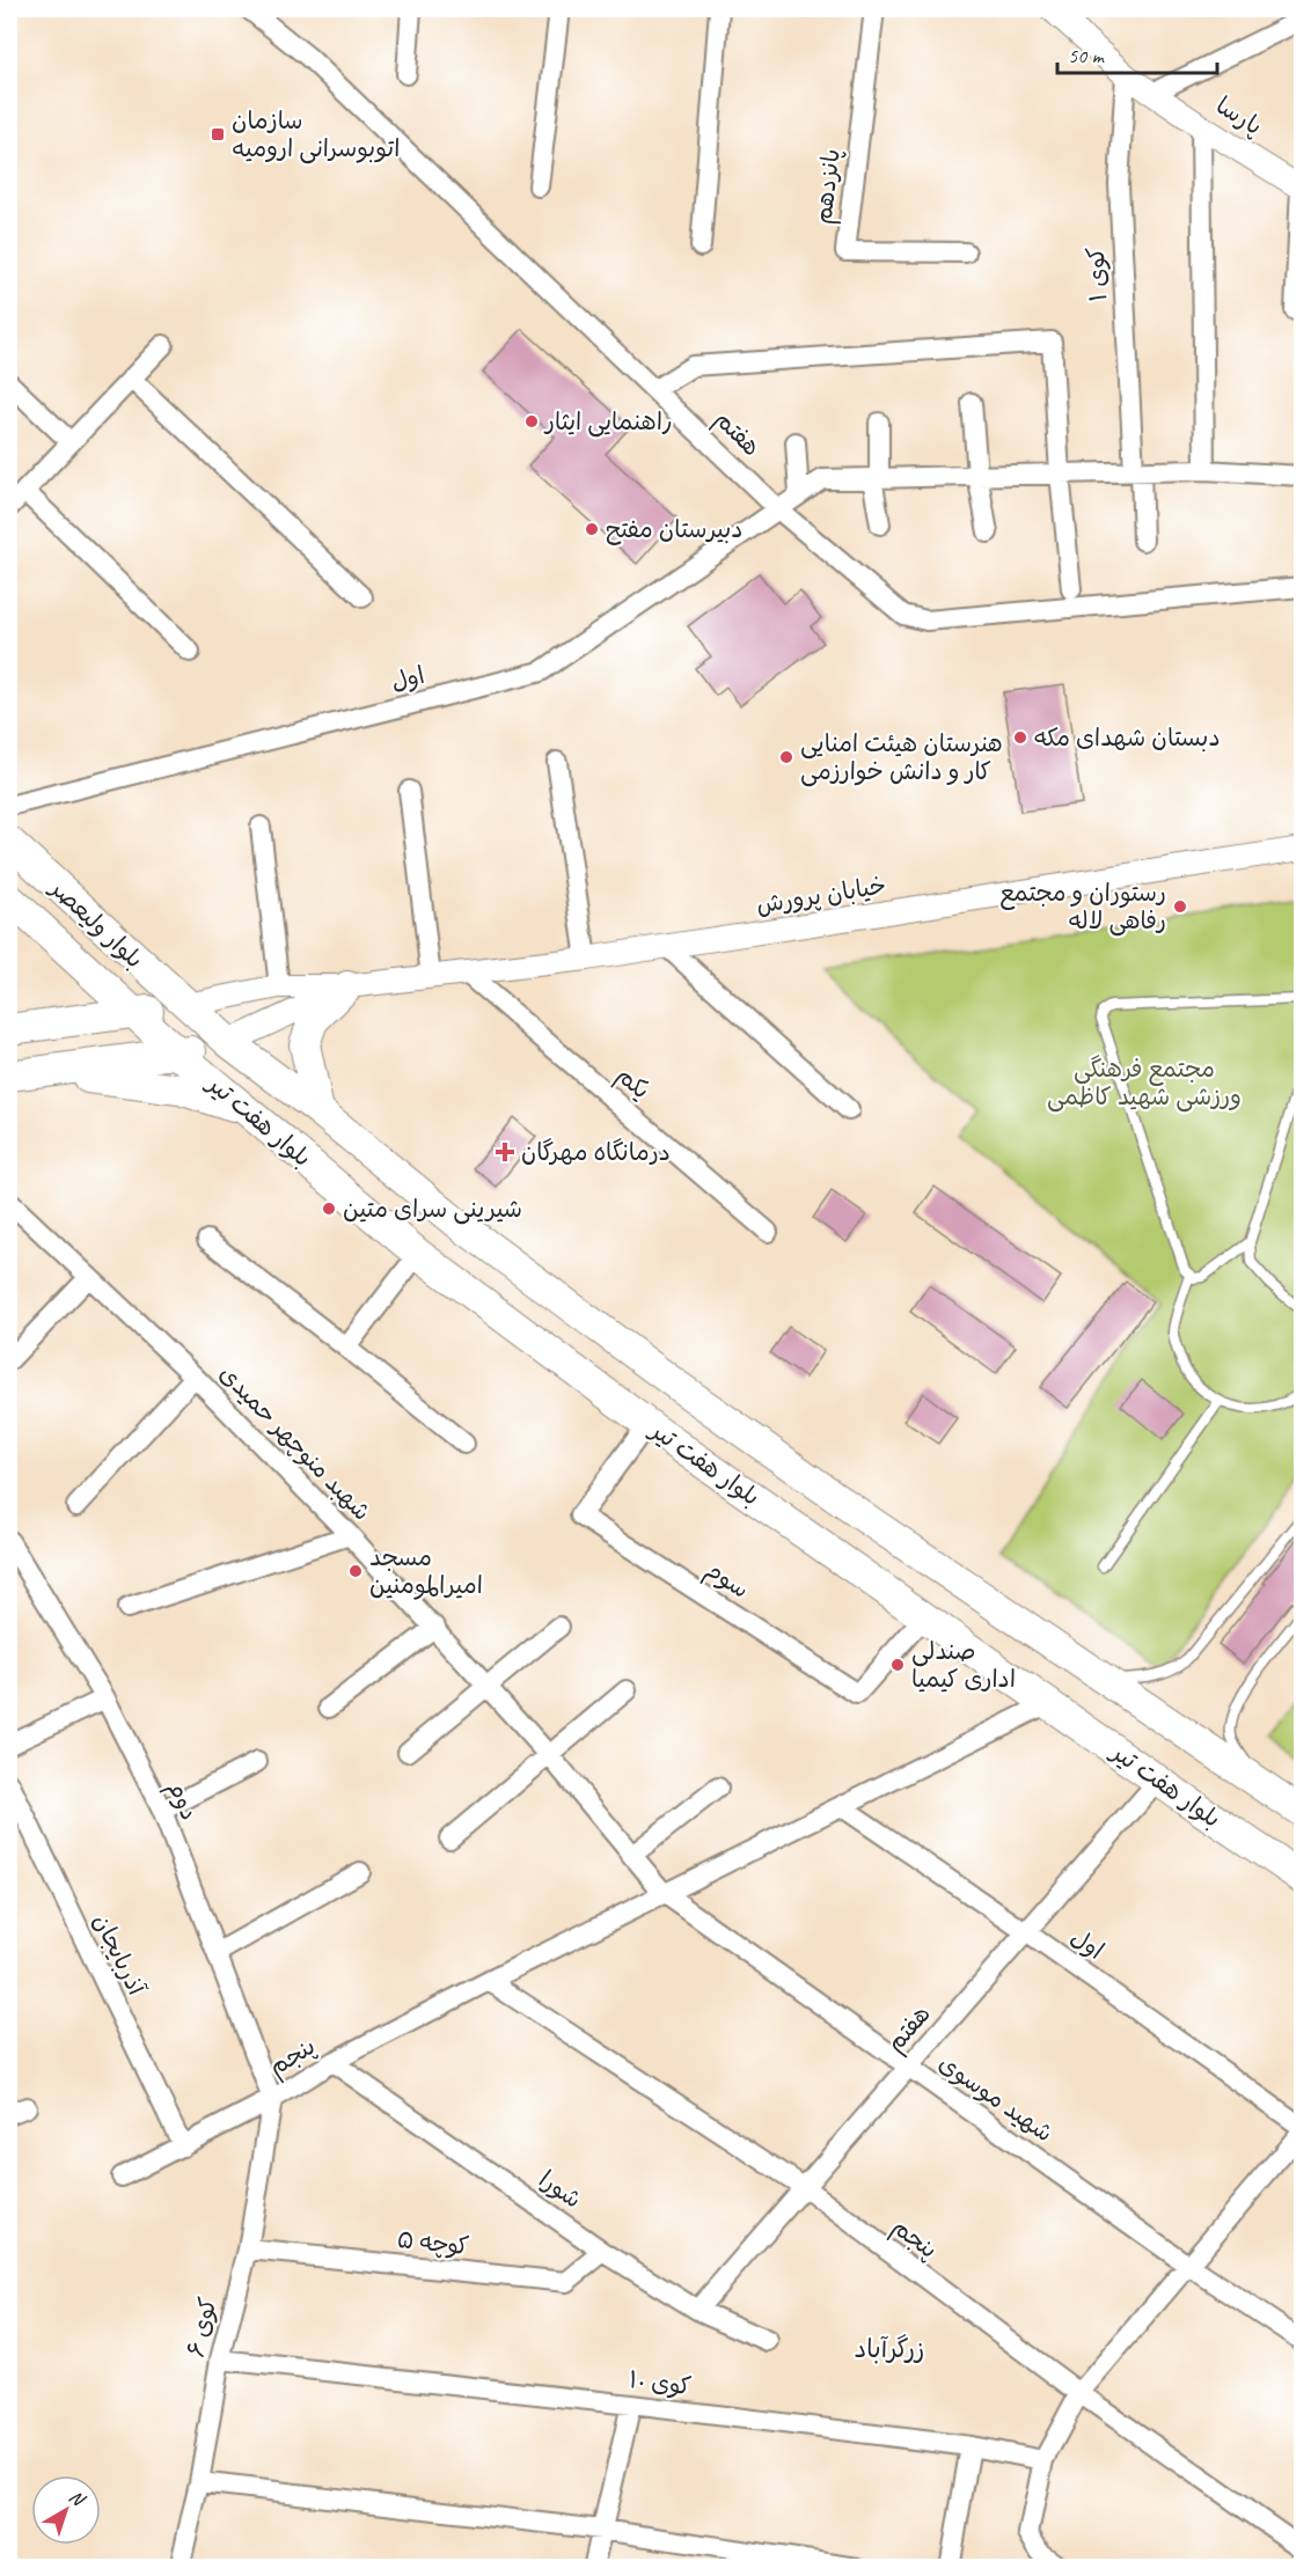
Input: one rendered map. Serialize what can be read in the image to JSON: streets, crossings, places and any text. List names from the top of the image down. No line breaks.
{"streets":{"main road":["بلوار ولیعصر","بلوار هفت تیر"],"street":["پارسا","پانزدهم","کوی ۱","هفتم","اول","خیابان پرورش","یکم","شهبد منوچهر حمیدی","سوم","دوم","آذربایجان","پنجم","شهید موسوی","شورا","کوچه ۵","کوی ۶","کوی ۱۰"]},"crossings":[["پارسا","کوی ۱"],["کوی ۱","اول"],["هفتم","اول"],["هفتم","بلوار هفت تیر"],["هفتم","پنجم"],["هفتم","شهید موسوی"],["هفتم","شورا"],["اول","پنجم"],["خیابان پرورش","بلوار ولیعصر"],["خیابان پرورش","یکم"],["خیابان پرورش","بلوار هفت تیر"],["بلوار ولیعصر","بلوار هفت تیر"],["بلوار هفت تیر","سوم"],["بلوار هفت تیر","پنجم"],["شهبد منوچهر حمیدی","پنجم"],["شهبد منوچهر حمیدی","شهید موسوی"],["دوم","پنجم"],["دوم","کوی ۶"],["آذربایجان","پنجم"],["پنجم","شهید موسوی"],["پنجم","شورا"],["پنجم","کوی ۶"],["شورا","کوچه ۵"],["کوچه ۵","کوی ۶"],["کوی ۶","کوی ۱۰"]],"districts":["زرگرآباد"],"parks":["مجتمع فرهنگی ورزشی شهید کاظمی"],"places":{"transit":["سازمان اتوبوسرانی ارومیه"],"other":["راهنمایی ایثار","دبیرستان مفتح","دبستان شهدای مکه","هنرستان هیئت امنایی کار و دانش خوارزمی","رستوران و مجتمع رفاهی لاله","شیرینی سرای متین","مسجد امیرالمومنین","صندلی اداری کیمیا"],"health":["درمانگاه مهرگان"]},"scale_bar":"50 m","north":"top right"}
